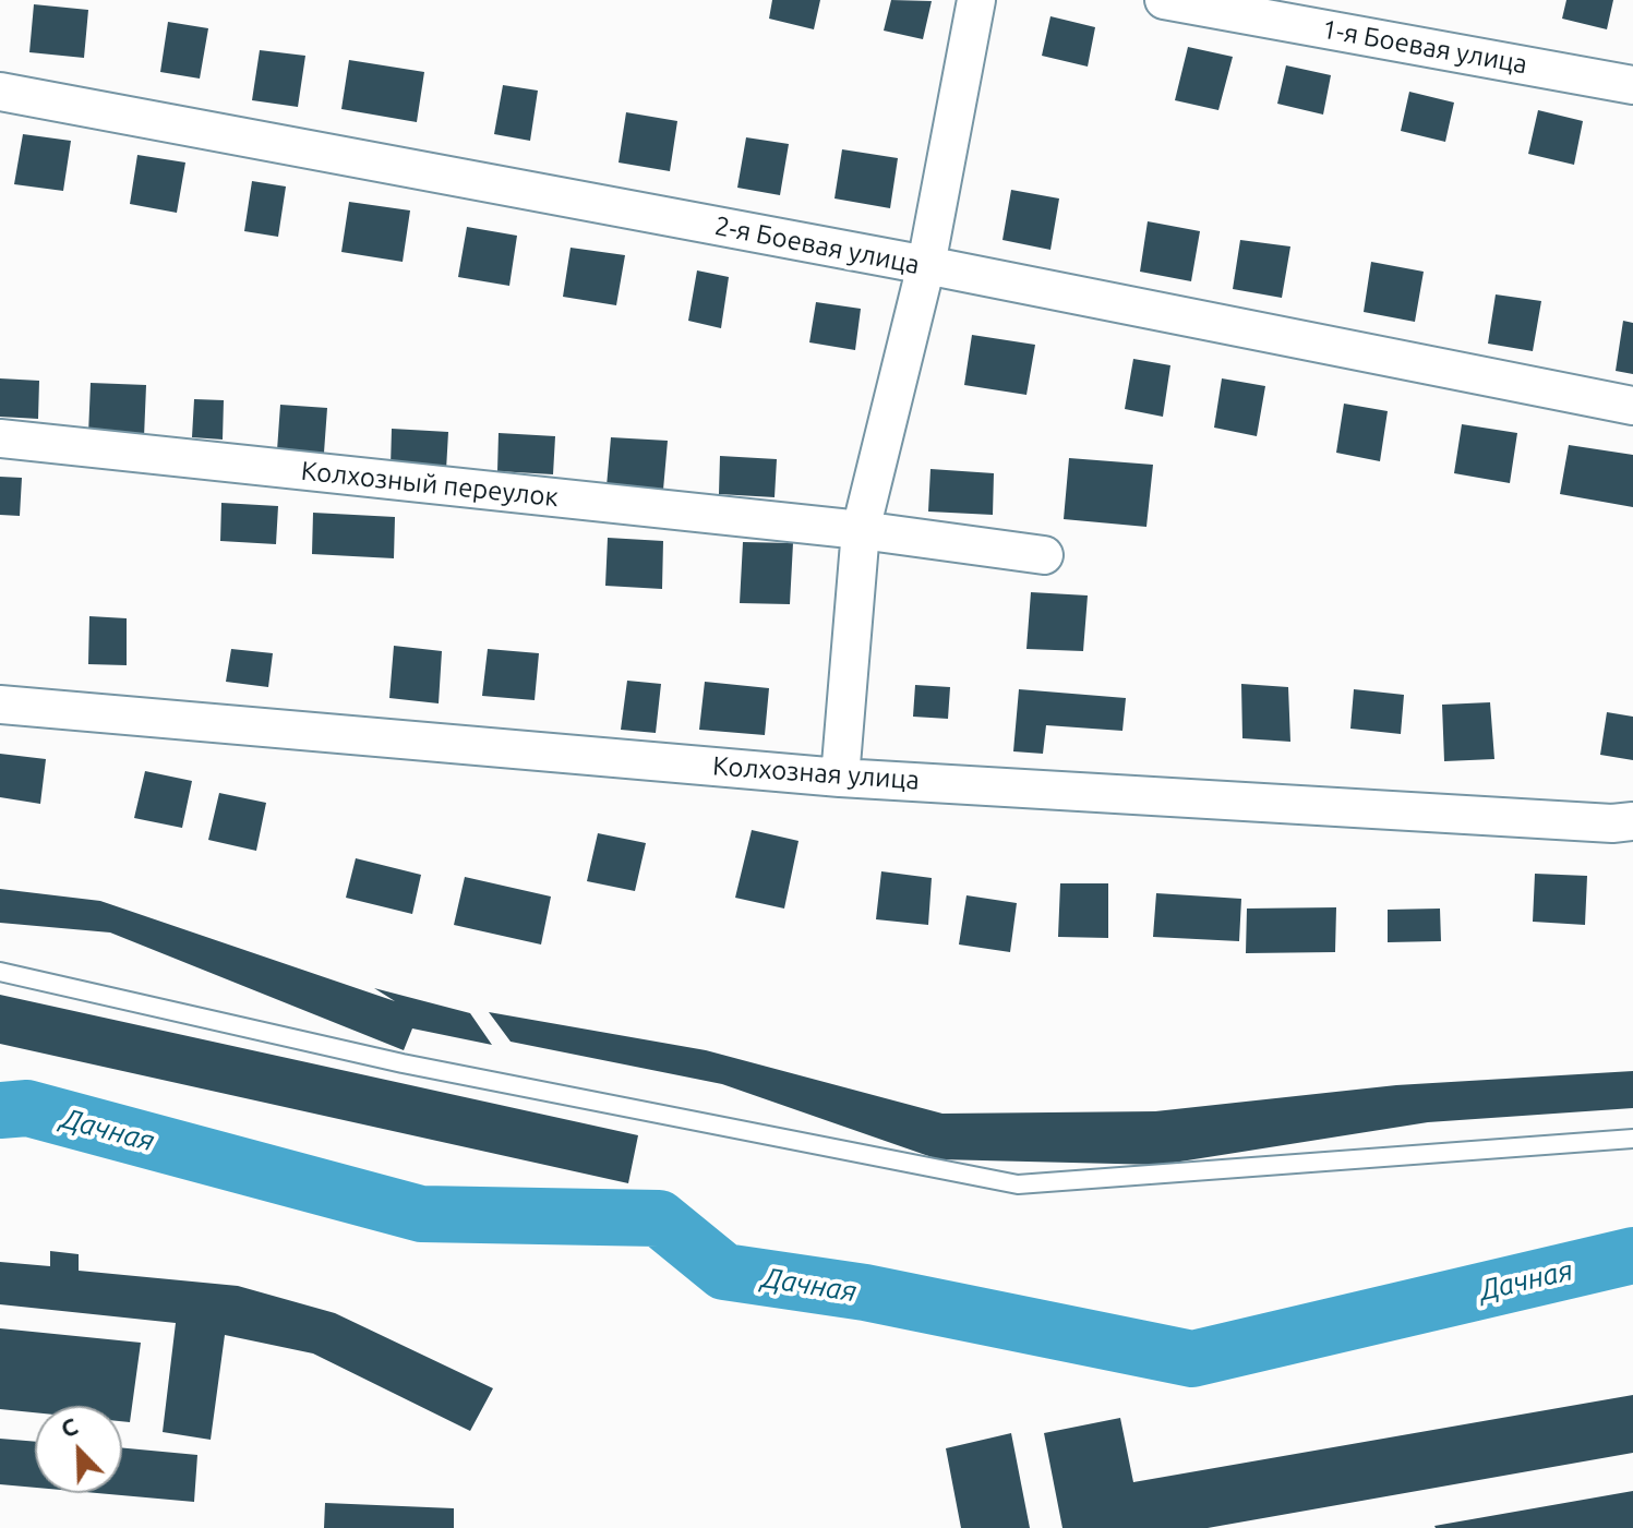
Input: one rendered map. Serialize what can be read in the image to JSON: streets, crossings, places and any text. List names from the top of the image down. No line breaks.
{"streets":{"street":["1-я Боевая улица","2-я Боевая улица","Колхозный переулок","Колхозная улица"]},"water":["Дачная"],"north":"top left"}
